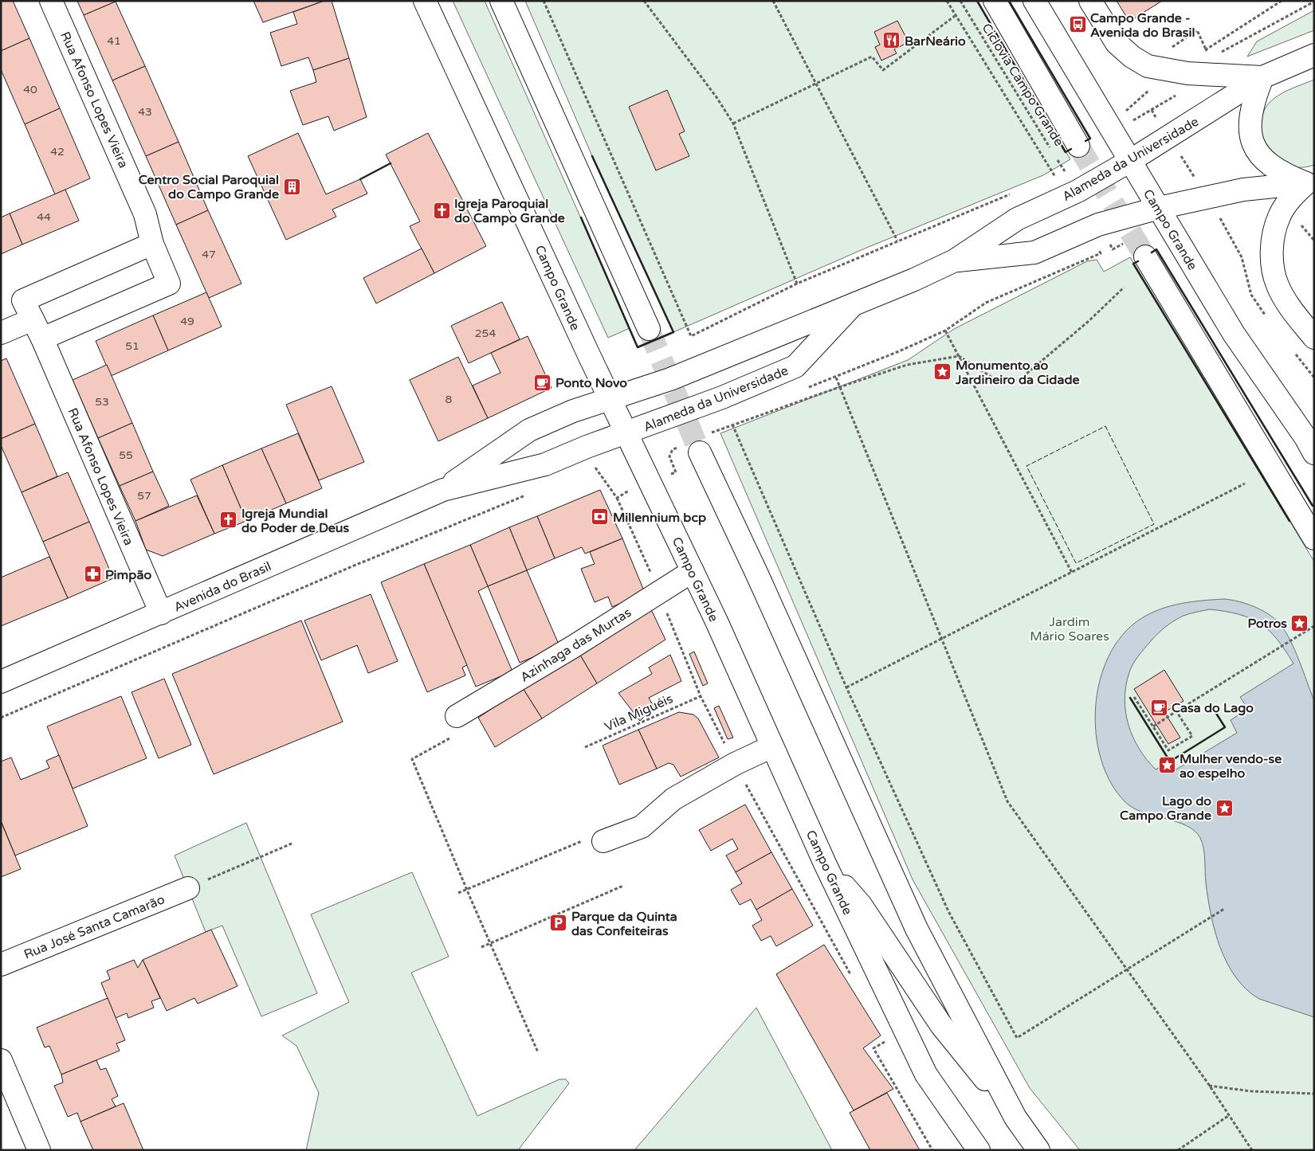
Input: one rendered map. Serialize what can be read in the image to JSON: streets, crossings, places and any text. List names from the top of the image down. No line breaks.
{"streets":{"main road":["Rua Afonso Lopes Vieira","Alameda da Universidade","Campo Grande","Avenida do Brasil","Azinhaga das Murtas","Rua José Santa Camarão"],"path":["Ciclovia Campo Grande","Vila Miguéis"]},"crossings":[["Rua Afonso Lopes Vieira","Avenida do Brasil"],["Alameda da Universidade","Campo Grande"],["Alameda da Universidade","Avenida do Brasil"],["Campo Grande","Avenida do Brasil"],["Campo Grande","Azinhaga das Murtas"]],"parks":["Jardim Mário Soares"],"places":{"bus stop":["Campo Grande - Avenida do Brasil"],"restaurant":["BarNeário"],"building":["Centro Social Paroquial do Campo Grande"],"church":["Igreja Paroquial do Campo Grande","Igreja Mundial do Poder de Deus"],"place":["Monumento ao Jardineiro da Cidade","Potros","Mulher vendo-se ao espelho","Lago do Campo Grande"],"cafe":["Ponto Novo","Casa do Lago"],"bank":["Millennium bcp"],"pharmacy":["Pimpão"],"parking":["Parque da Quinta das Confeiteiras"]},"house_numbers":["41","40","43","42","44","47","49","254","51","8","53","55","57"]}
